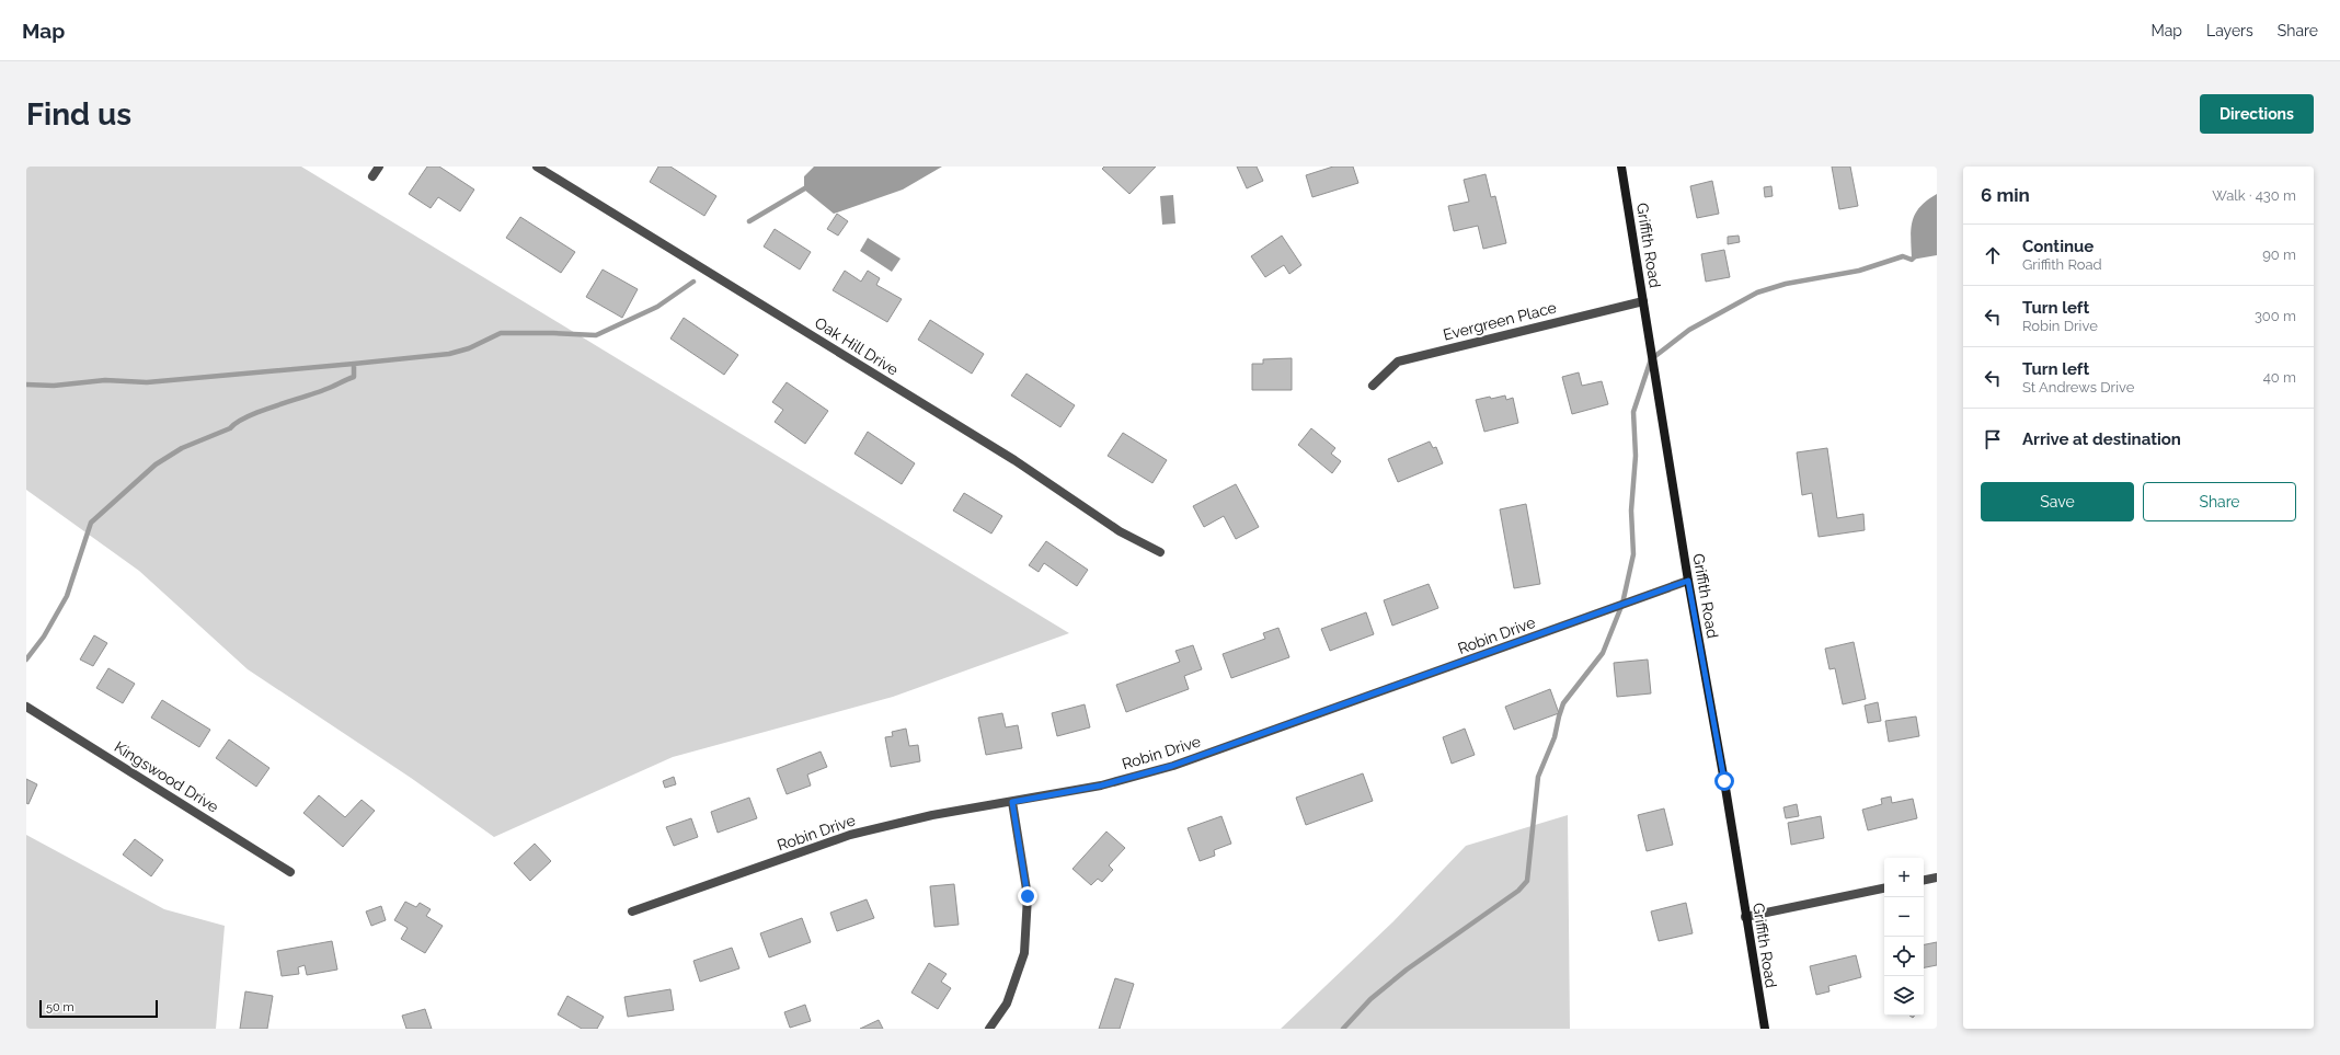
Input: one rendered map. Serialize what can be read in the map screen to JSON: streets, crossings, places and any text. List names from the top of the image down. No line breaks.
{"streets":{"street":["Griffith Road","Evergreen Place","Oak Hill Drive","Robin Drive","Kingswood Drive"]},"crossings":[["Griffith Road","Evergreen Place"],["Griffith Road","Robin Drive"]],"scale_bar":"50 m","page":{"header":"Map","nav":["Map","Layers","Share"],"buttons":["Directions",["Save","Share"]],"title":"Find us","heading":["6 min","Walk · 430 m"],"list":[["Continue","Griffith Road","90 m"],["Turn left","Robin Drive","300 m"],["Turn left","St Andrews Drive","40 m"],"Arrive at destination"],"map_buttons":["+","−"],"scale":"50 m"}}
